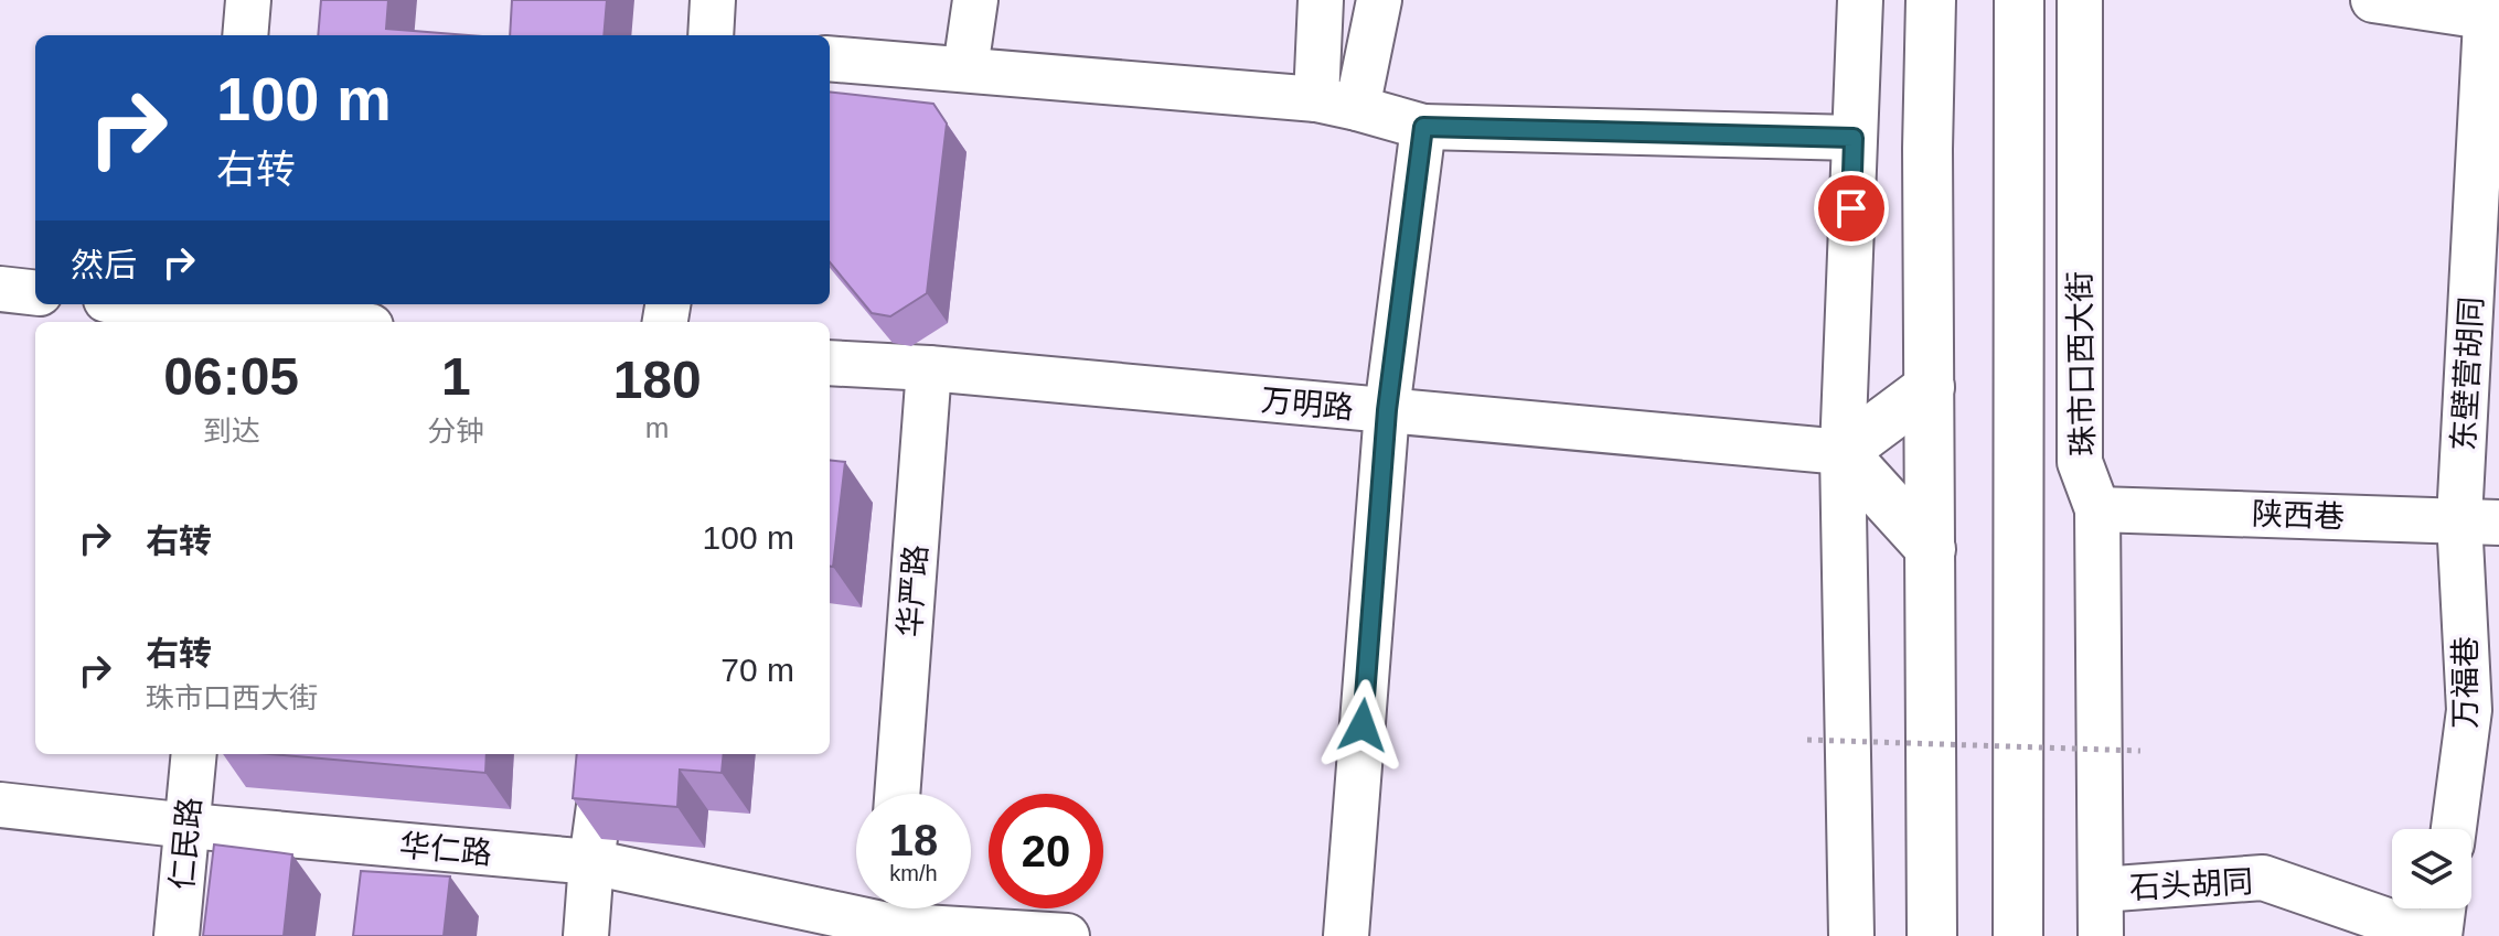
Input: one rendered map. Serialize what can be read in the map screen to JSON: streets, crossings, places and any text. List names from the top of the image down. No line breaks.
{"streets":{"main road":["珠市口西大街"],"street":["东壁营胡同","万明路","陕西巷","华严路","万福巷","仁民路","华仁路","石头胡同"]},"crossings":[["珠市口西大街","陕西巷"],["珠市口西大街","石头胡同"],["东壁营胡同","陕西巷"],["东壁营胡同","万福巷"],["万明路","华严路"],["陕西巷","万福巷"],["仁民路","华仁路"]],"page":{"turn":["100 m","右转"],"then":"然后","eta":["06:05","到达","1","分钟","180","m"],"list":[{"name":"右转","value":"100 m"},{"name":"右转","note":"珠市口西大街","value":"70 m"}],"speed":"18 km/h","limit":"20"}}
